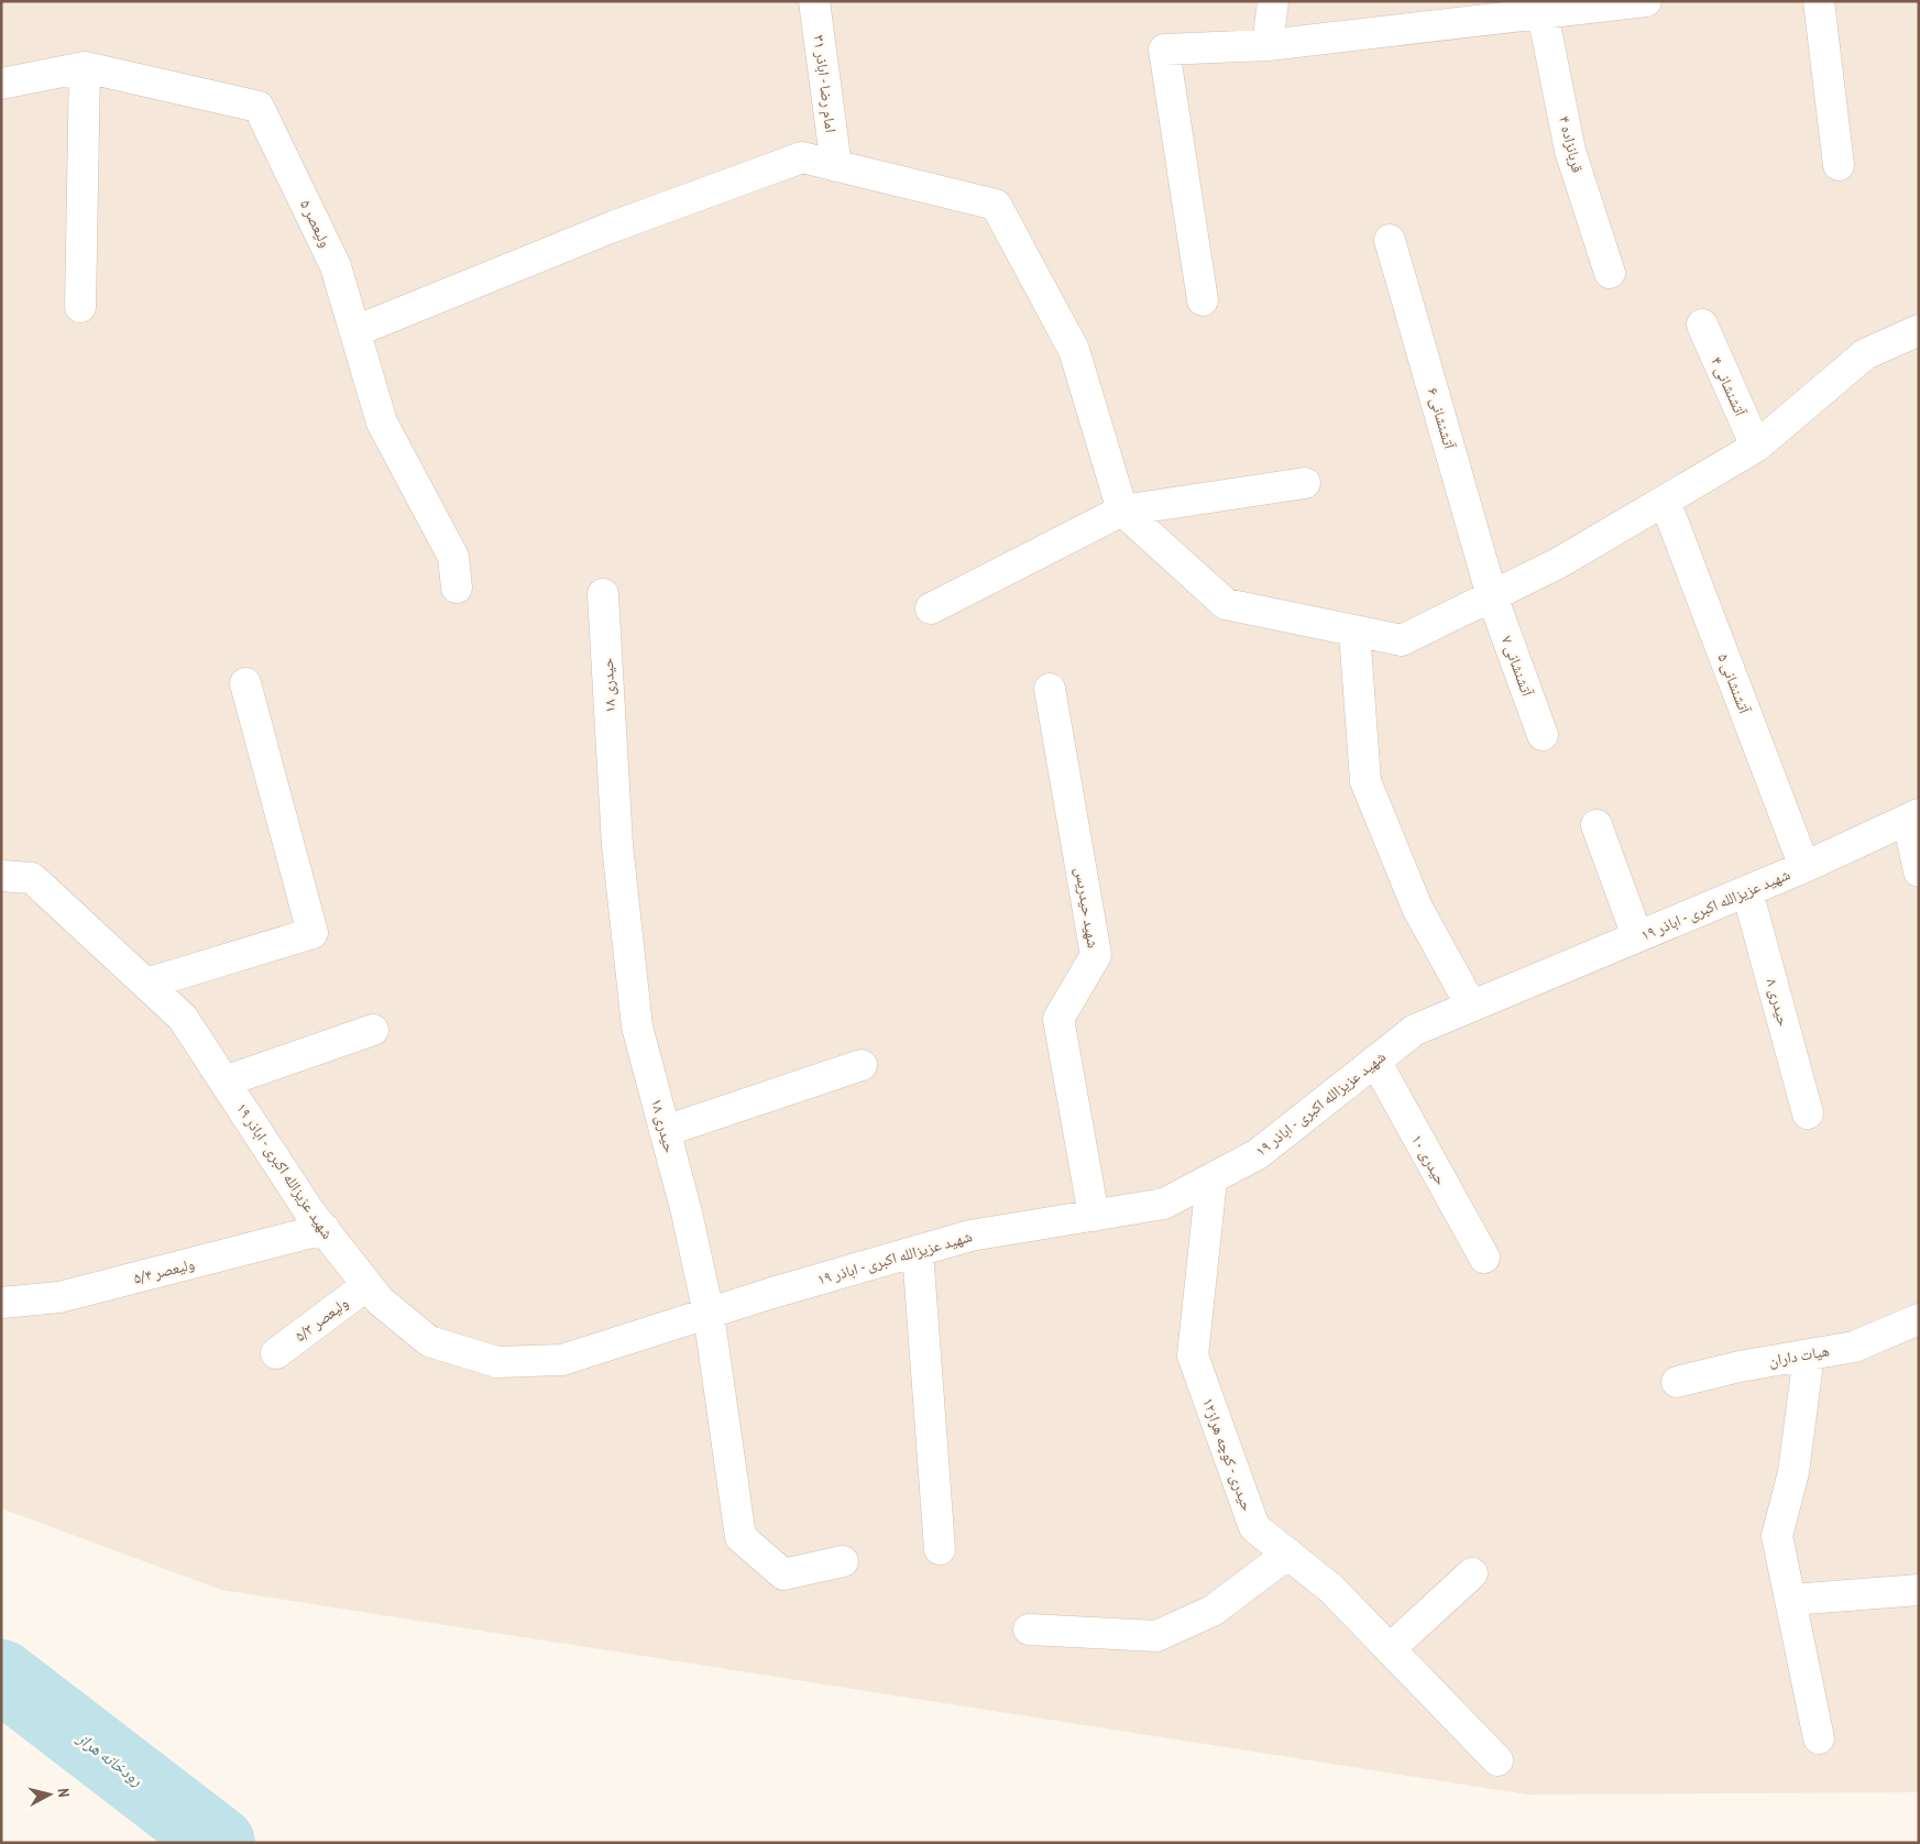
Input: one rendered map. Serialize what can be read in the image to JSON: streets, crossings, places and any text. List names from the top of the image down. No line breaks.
{"streets":{"street":["امام رضا - اباذر ۳۱","قربانزاده ۴","ولیعصر ۵","آتشنشانی ۴","آتشنشانی ۶","آتشنشانی ۷","آتشنشانی ۵","حیدری ۱۸","شهید عزیزالله اکبری - اباذر ۱۹","شهید حیدریس","حیدری ۸","حیدری ۱۰","ولیعصر ۵/۴","ولیعصر ۵/۳","هیات داران","حیدری - كوچه هراز۱۲"]},"crossings":[["آتشنشانی ۶","آتشنشانی ۷"],["آتشنشانی ۵","شهید عزیزالله اکبری - اباذر ۱۹"],["حیدری ۱۸","شهید عزیزالله اکبری - اباذر ۱۹"],["شهید عزیزالله اکبری - اباذر ۱۹","شهید حیدریس"],["شهید عزیزالله اکبری - اباذر ۱۹","حیدری ۸"],["شهید عزیزالله اکبری - اباذر ۱۹","حیدری ۱۰"],["شهید عزیزالله اکبری - اباذر ۱۹","ولیعصر ۵/۴"],["شهید عزیزالله اکبری - اباذر ۱۹","ولیعصر ۵/۳"],["شهید عزیزالله اکبری - اباذر ۱۹","حیدری - كوچه هراز۱۲"]],"water":["رودخانه هراز"],"north":"right"}
